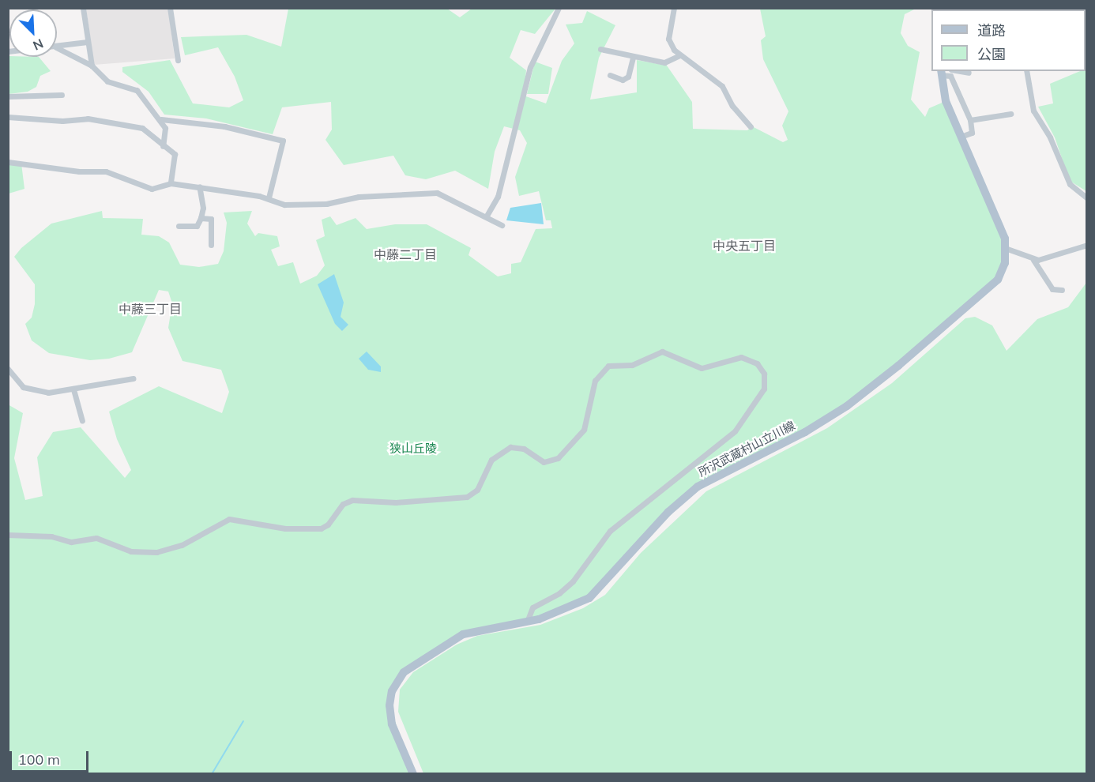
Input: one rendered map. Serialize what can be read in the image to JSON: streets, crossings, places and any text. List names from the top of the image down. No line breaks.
{"streets":{"main road":["所沢武蔵村山立川線"]},"districts":["中央五丁目","中藤二丁目","中藤三丁目"],"parks":["狭山丘陵"],"legend":["道路","公園"],"scale_bar":"100 m","north":"bottom right"}
